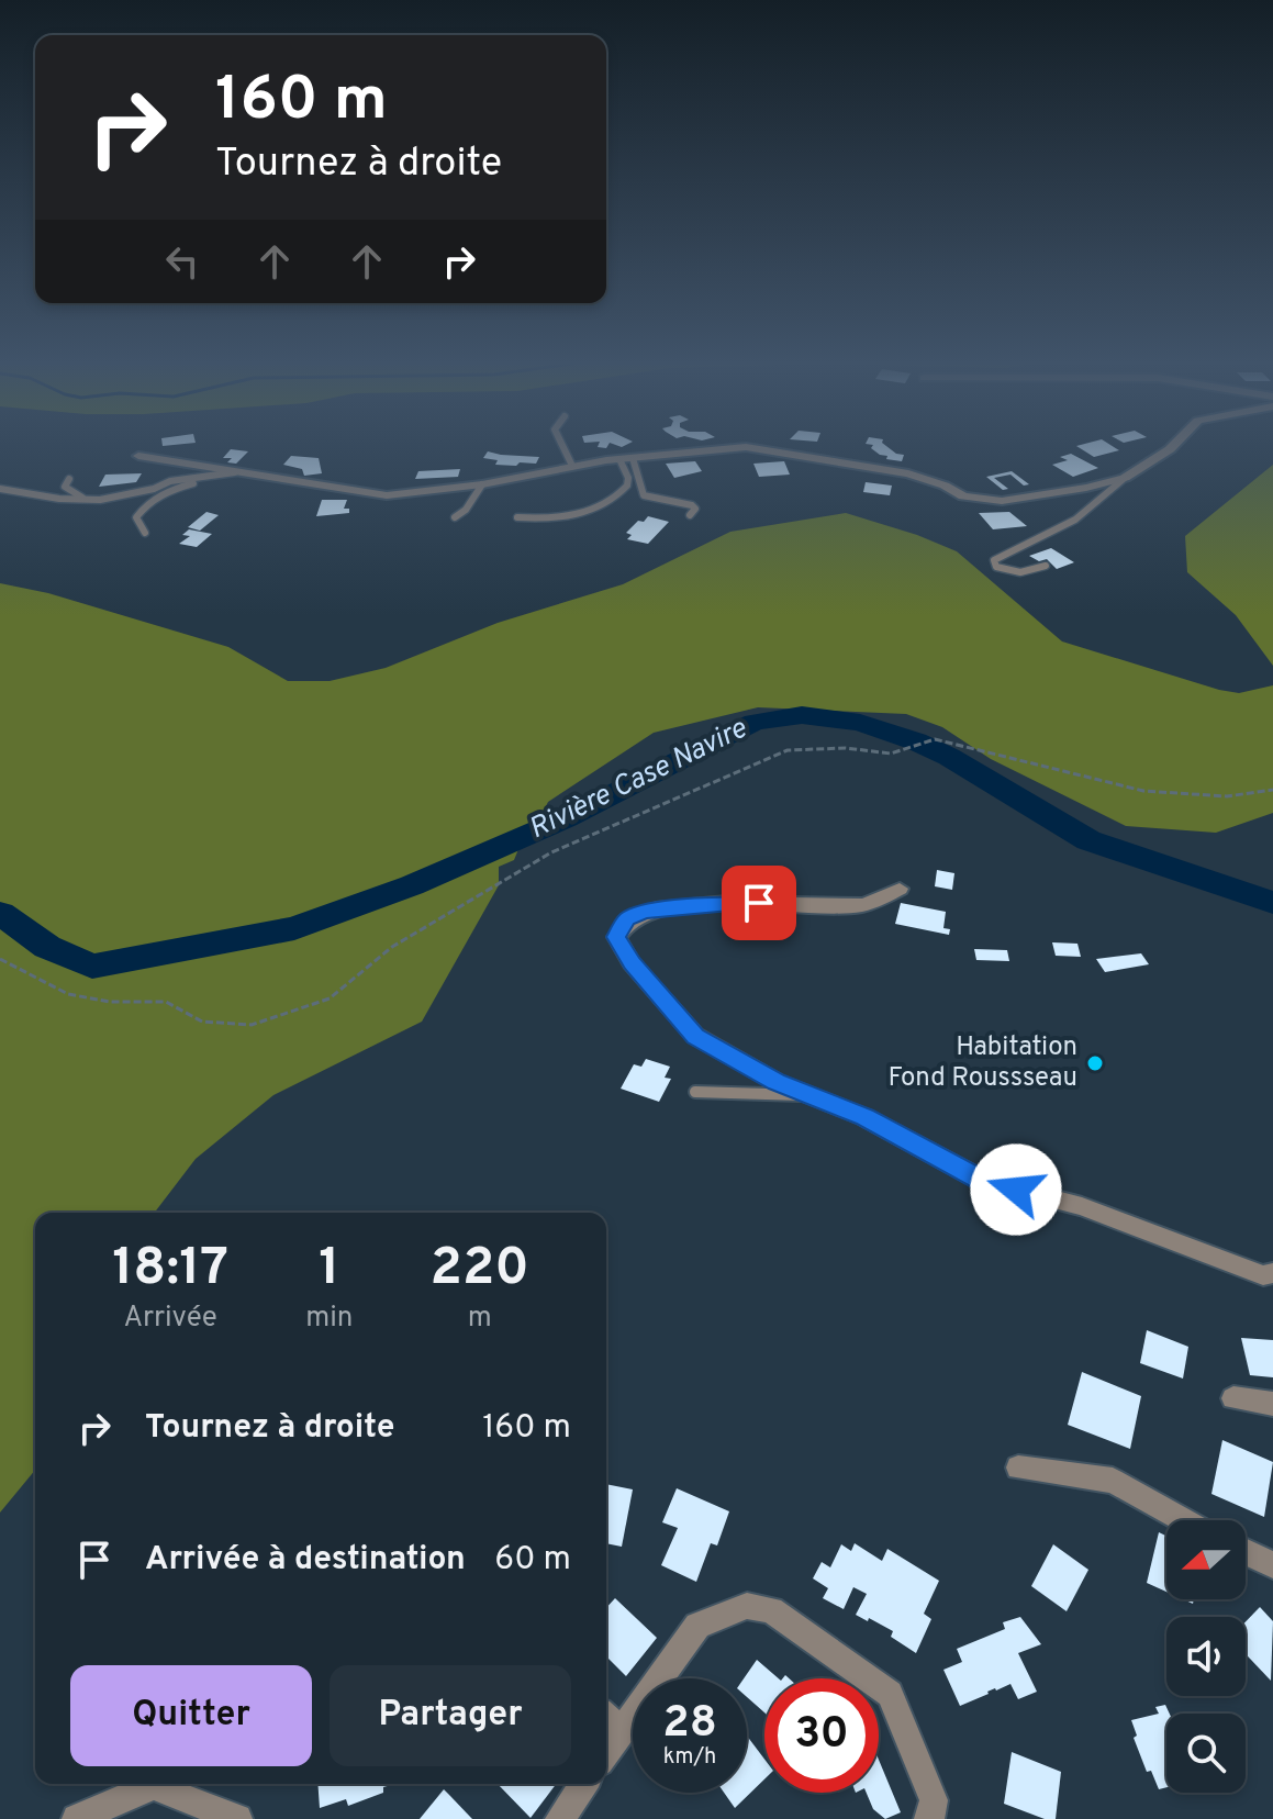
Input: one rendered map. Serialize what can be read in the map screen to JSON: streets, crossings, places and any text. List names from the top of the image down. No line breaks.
{"water":["Rivière Case Navire"],"places":["Habitation Fond Roussseau"],"north":"left","page":{"turn":["160 m","Tournez à droite"],"eta":["18:17","Arrivée","1","min","220","m"],"list":[{"name":"Tournez à droite","value":"160 m"},{"name":"Arrivée à destination","value":"60 m"}],"buttons":["Quitter","Partager"],"speed":"28 km/h","limit":"30"}}
